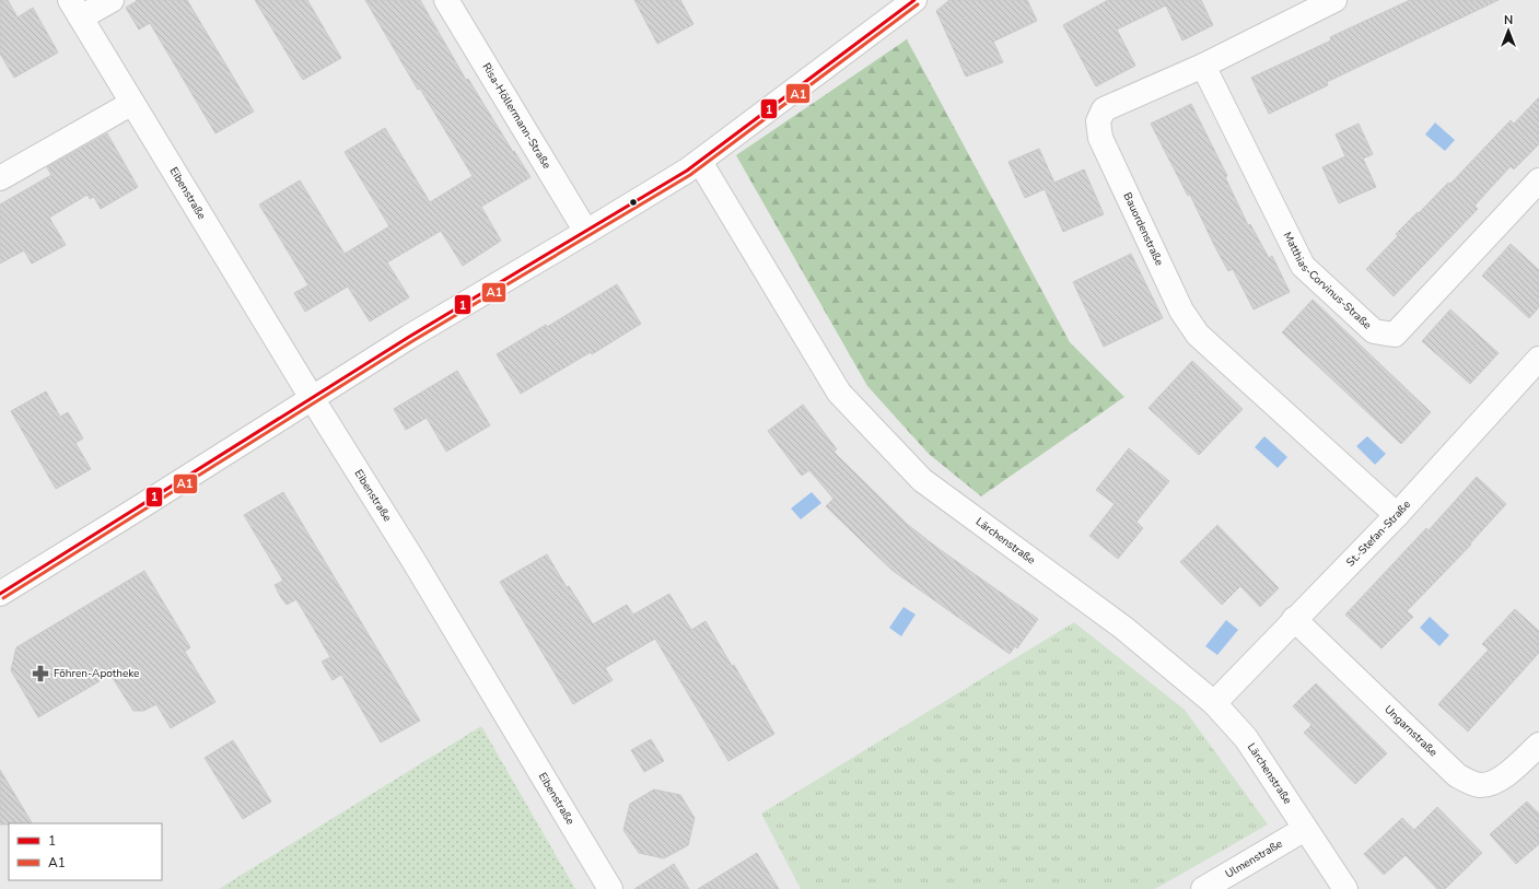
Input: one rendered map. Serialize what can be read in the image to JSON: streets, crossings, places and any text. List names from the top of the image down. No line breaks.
{"streets":{"street":["Risa-Höllermann-Straße","Eibenstraße","Bauordenstraße","Matthias-Corvinus-Straße","St.-Stefan-Straße","Lärchenstraße","Ungarnstraße","Ulmenstraße"]},"crossings":[["Bauordenstraße","Matthias-Corvinus-Straße"],["Bauordenstraße","St.-Stefan-Straße"],["St.-Stefan-Straße","Lärchenstraße"],["St.-Stefan-Straße","Ungarnstraße"],["Lärchenstraße","Ulmenstraße"]],"places":{"pharmacy":["Föhren-Apotheke"]},"lines":["transit line 1","transit line A1"],"legend":["1","A1"],"north":"top"}
